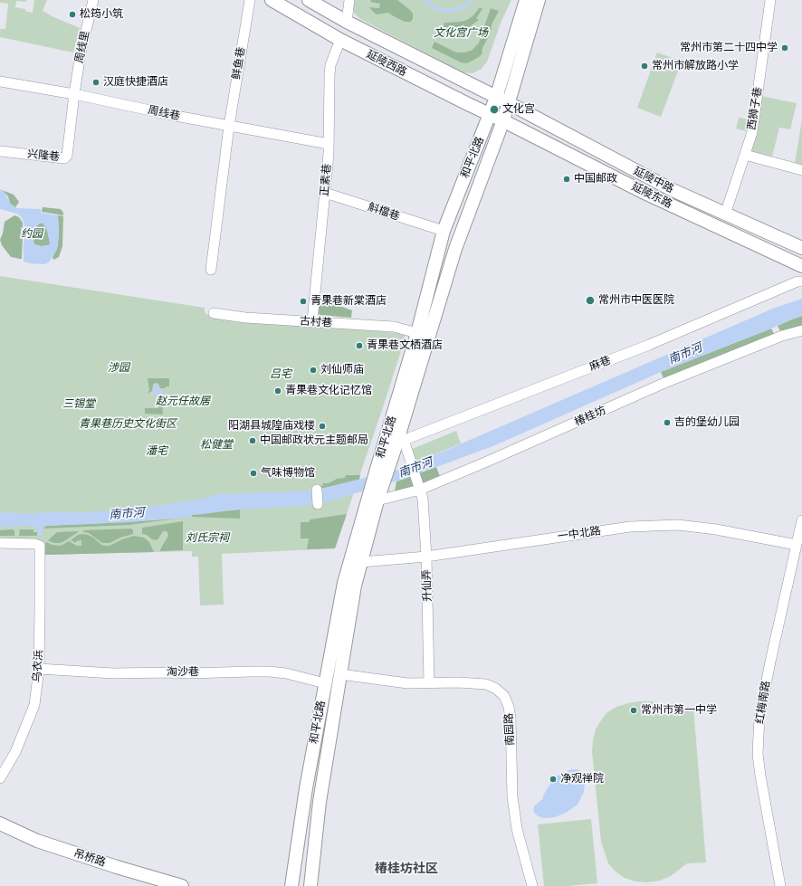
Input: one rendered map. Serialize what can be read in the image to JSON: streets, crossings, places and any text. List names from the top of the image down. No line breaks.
{"streets":{"main road":["延陵西路","和平北路","延陵中路","延陵东路","吊桥路"],"street":["周线里","鲜鱼巷","西狮子巷","周线巷","兴隆巷","正素巷","斛檔巷","古村巷","麻巷","椿桂坊","一中北路","升仙弄","乌衣浜","淘沙巷","红梅南路","南园路"]},"crossings":[["周线里","周线巷"],["周线里","兴隆巷"],["鲜鱼巷","周线巷"],["延陵西路","和平北路"],["延陵西路","正素巷"],["延陵西路","延陵中路"],["延陵西路","延陵东路"],["西狮子巷","延陵中路"],["周线巷","兴隆巷"],["周线巷","正素巷"],["和平北路","延陵中路"],["和平北路","延陵东路"],["和平北路","斛檔巷"],["和平北路","古村巷"],["和平北路","麻巷"],["和平北路","椿桂坊"],["和平北路","一中北路"],["和平北路","升仙弄"],["和平北路","淘沙巷"],["和平北路","南园路"],["正素巷","斛檔巷"],["正素巷","古村巷"],["麻巷","升仙弄"],["椿桂坊","升仙弄"],["一中北路","升仙弄"],["一中北路","红梅南路"],["升仙弄","南园路"],["乌衣浜","淘沙巷"]],"districts":["椿桂坊社区"],"water":["南市河"],"parks":["文化宫广场","约园","涉园","吕宅","赵元任故居","三锡堂","青果巷历史文化街区","松健堂","潘宅","刘氏宗祠"],"places":["松筠小筑","常州市第二十四中学","常州市解放路小学","汉庭快捷酒店","文化宫","中国邮政","常州市中医医院","青果巷新棠酒店","青果巷文栖酒店","刘仙师庙","青果巷文化记忆馆","吉的堡幼儿园","阳湖县城隍庙戏楼","中国邮政状元主题邮局","气味博物馆","常州市第一中学","净观禅院"]}
